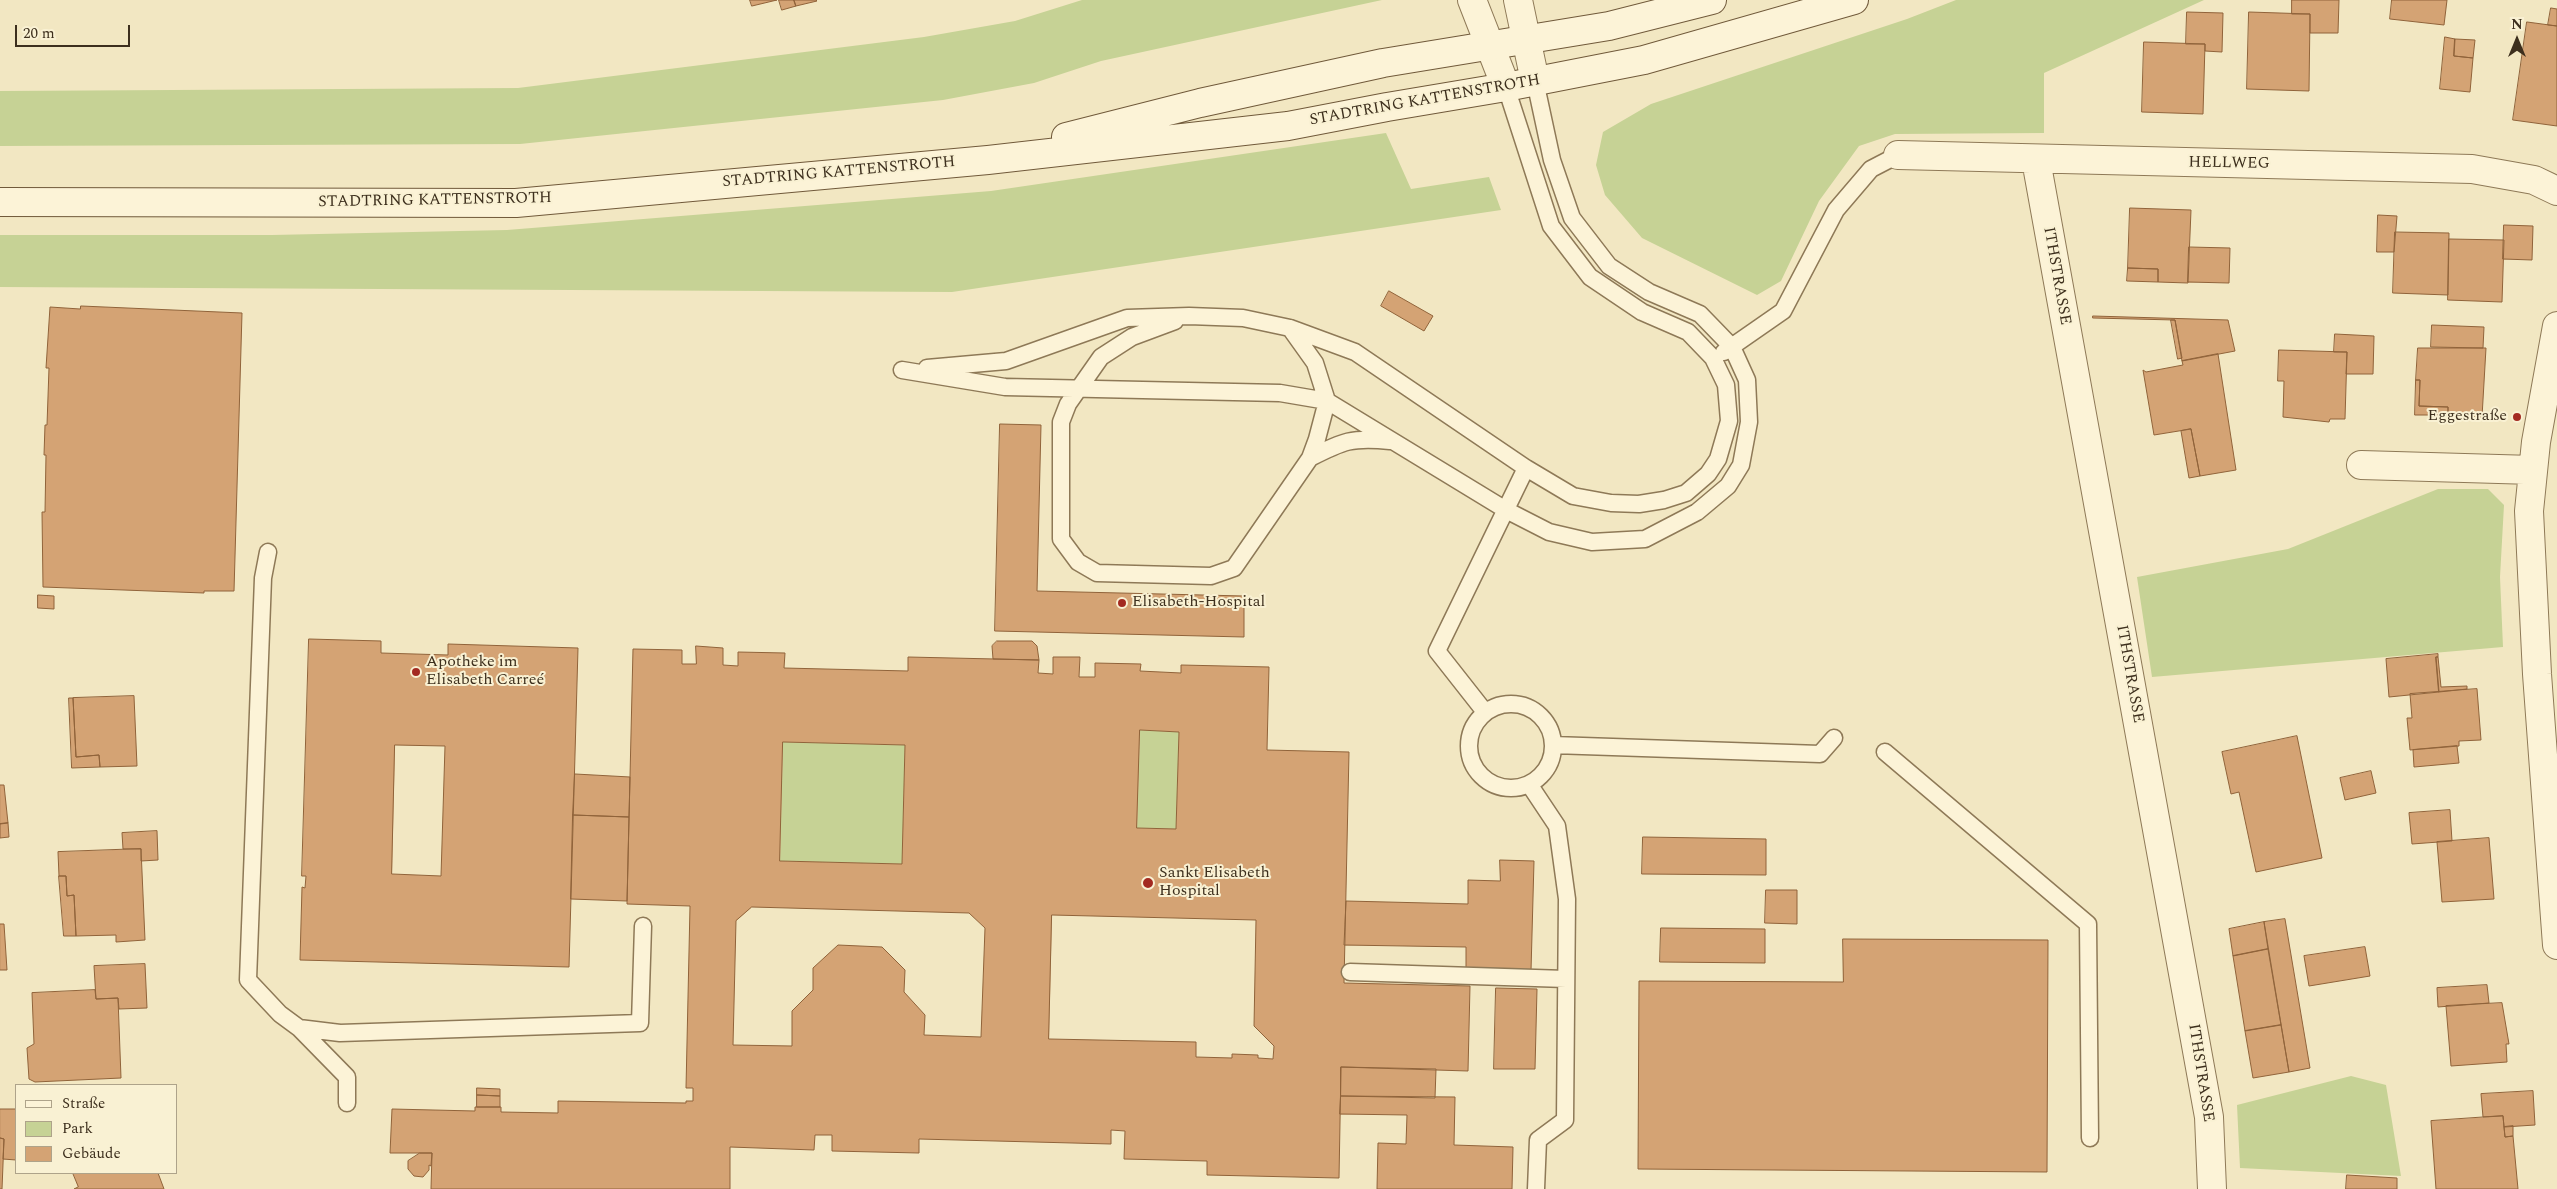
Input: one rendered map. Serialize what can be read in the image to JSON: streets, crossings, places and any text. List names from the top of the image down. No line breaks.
{"streets":{"street":["STADTRING KATTENSTROTH","HELLWEG","ITHSTRASSE"]},"crossings":[["HELLWEG","ITHSTRASSE"]],"places":["Eggestraße","Elisabeth-Hospital","Apotheke im Elisabeth Carreé","Sankt Elisabeth Hospital"],"legend":["Straße","Park","Gebäude"],"scale_bar":"20 m","north":"top"}
